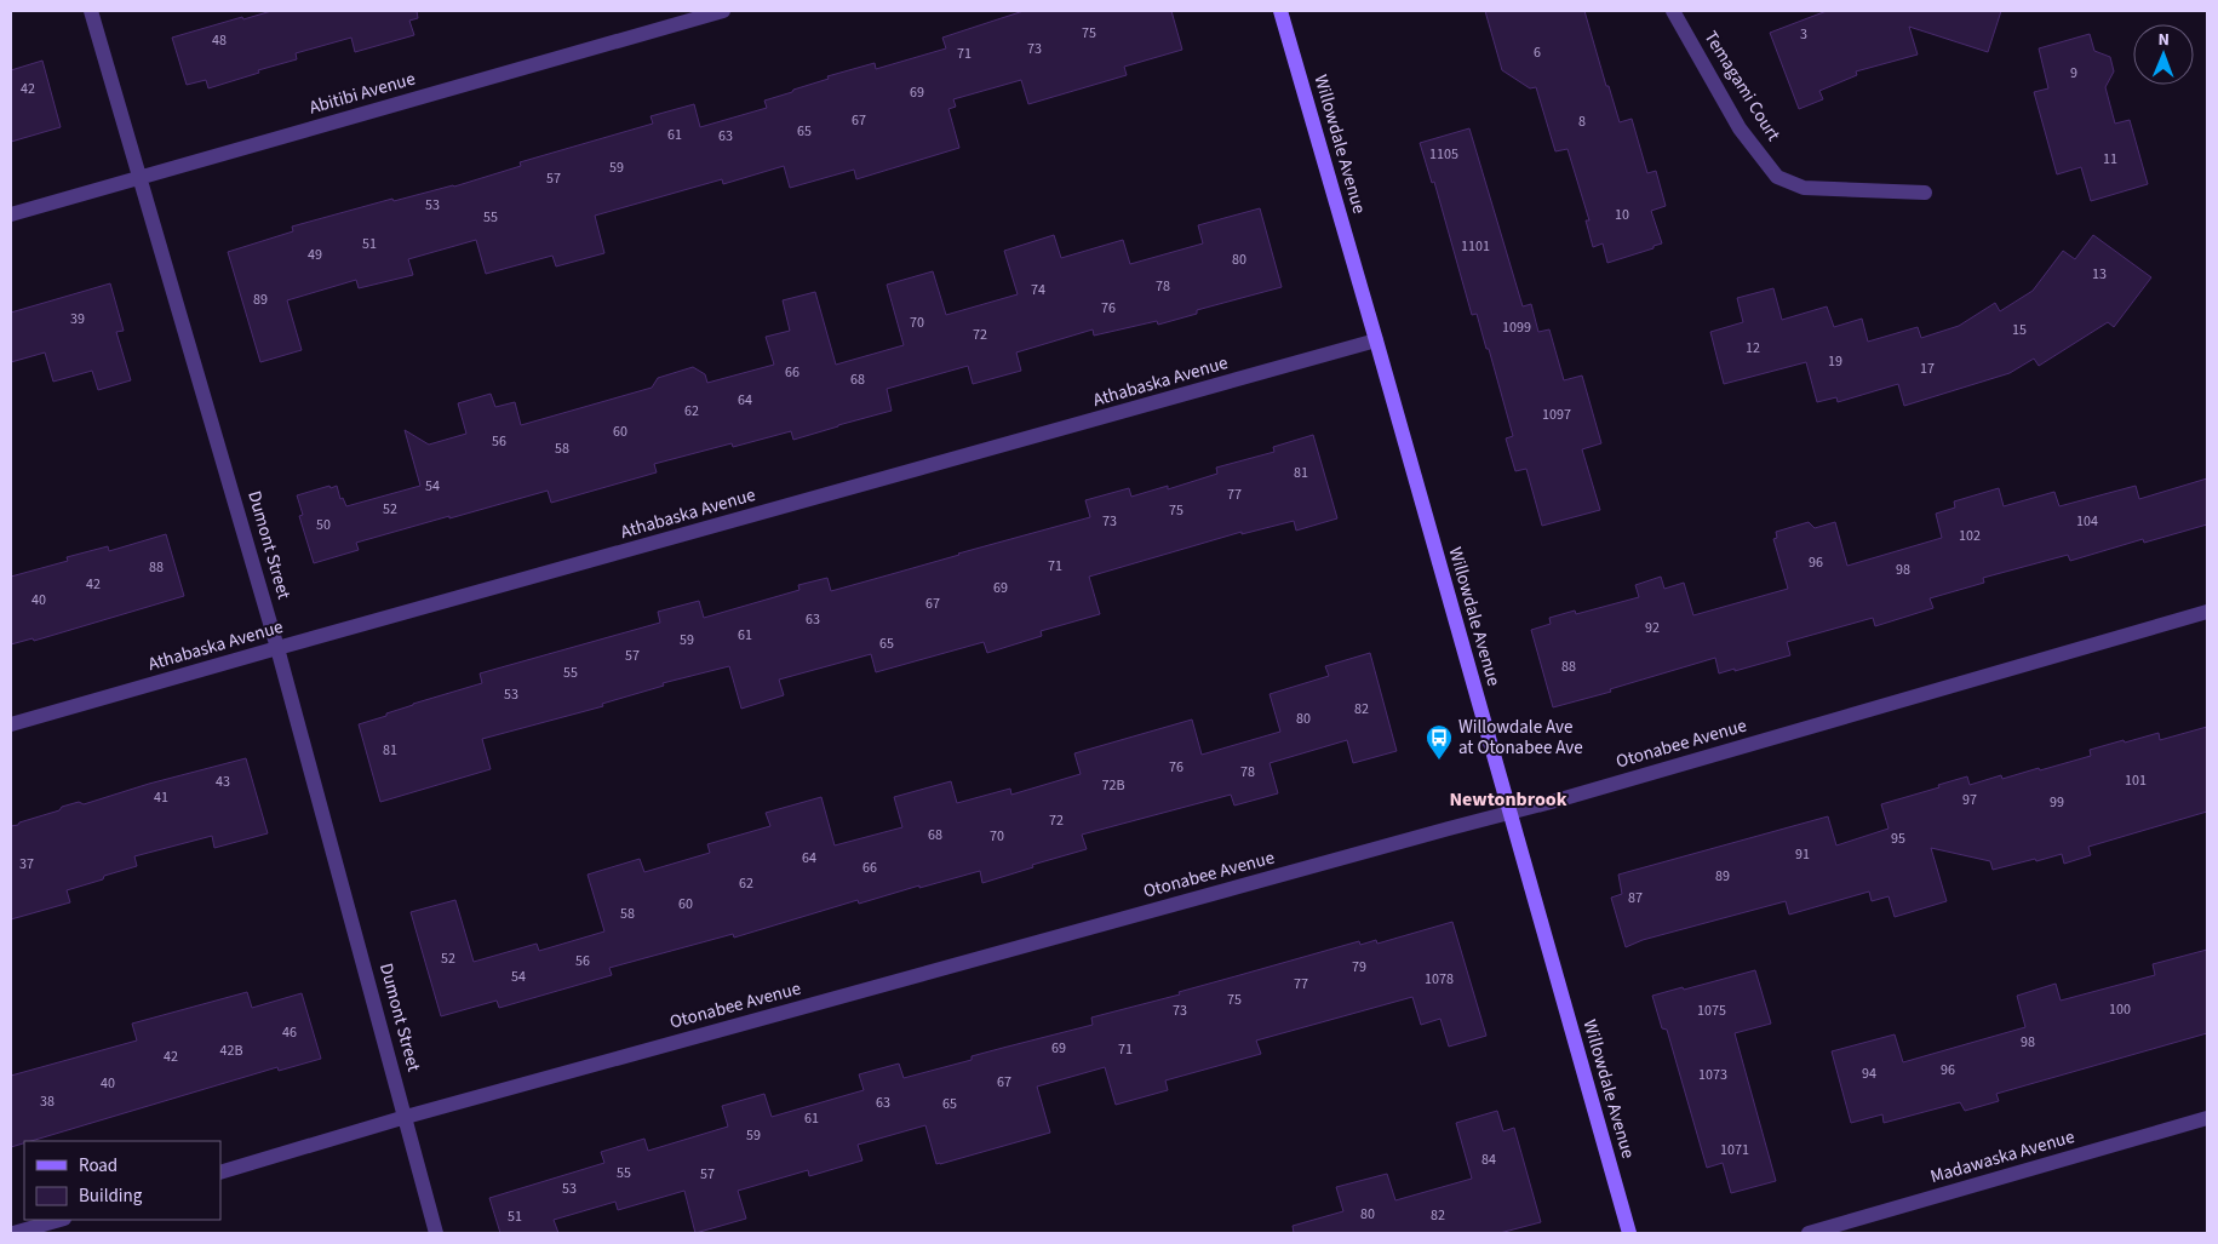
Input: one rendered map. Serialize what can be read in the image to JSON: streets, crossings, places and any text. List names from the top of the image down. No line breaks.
{"streets":{"street":["Temagami Court","Abitibi Avenue","Willowdale Avenue","Athabaska Avenue","Dumont Street","Otonabee Avenue","Madawaska Avenue"]},"crossings":[["Abitibi Avenue","Dumont Street"],["Willowdale Avenue","Athabaska Avenue"],["Willowdale Avenue","Otonabee Avenue"],["Athabaska Avenue","Dumont Street"],["Dumont Street","Otonabee Avenue"]],"districts":["Newtonbrook"],"places":{"bus stop":["Willowdale Ave at Otonabee Ave"]},"house_numbers":["75","3","48","73","6","71","9","42","69","67","8","65","61","63","1105","11","59","57","53","10","55","51","1101","49","80","13","78","74","89","76","39","70","1099","15","72","12","19","17","66","68","64","62","1097","60","56","58","81","54","77","52","75","73","104","50","102","96","71","88","98","42","69","40","67","63","92","61","59","65","57","88","55","53","82","80","81","76","78","101","43","72B","41","97","99","72","68","70","95","91","64","37","66","89","62","87","60","58","52","56","79","54","1078","77","75","100","73","1075","46","98","69","71","42B","42","96","94","1073","67","40","38","63","65","61","59","1071","84","55","57","53","80","82","51"],"legend":["Road","Building"],"north":"top"}
